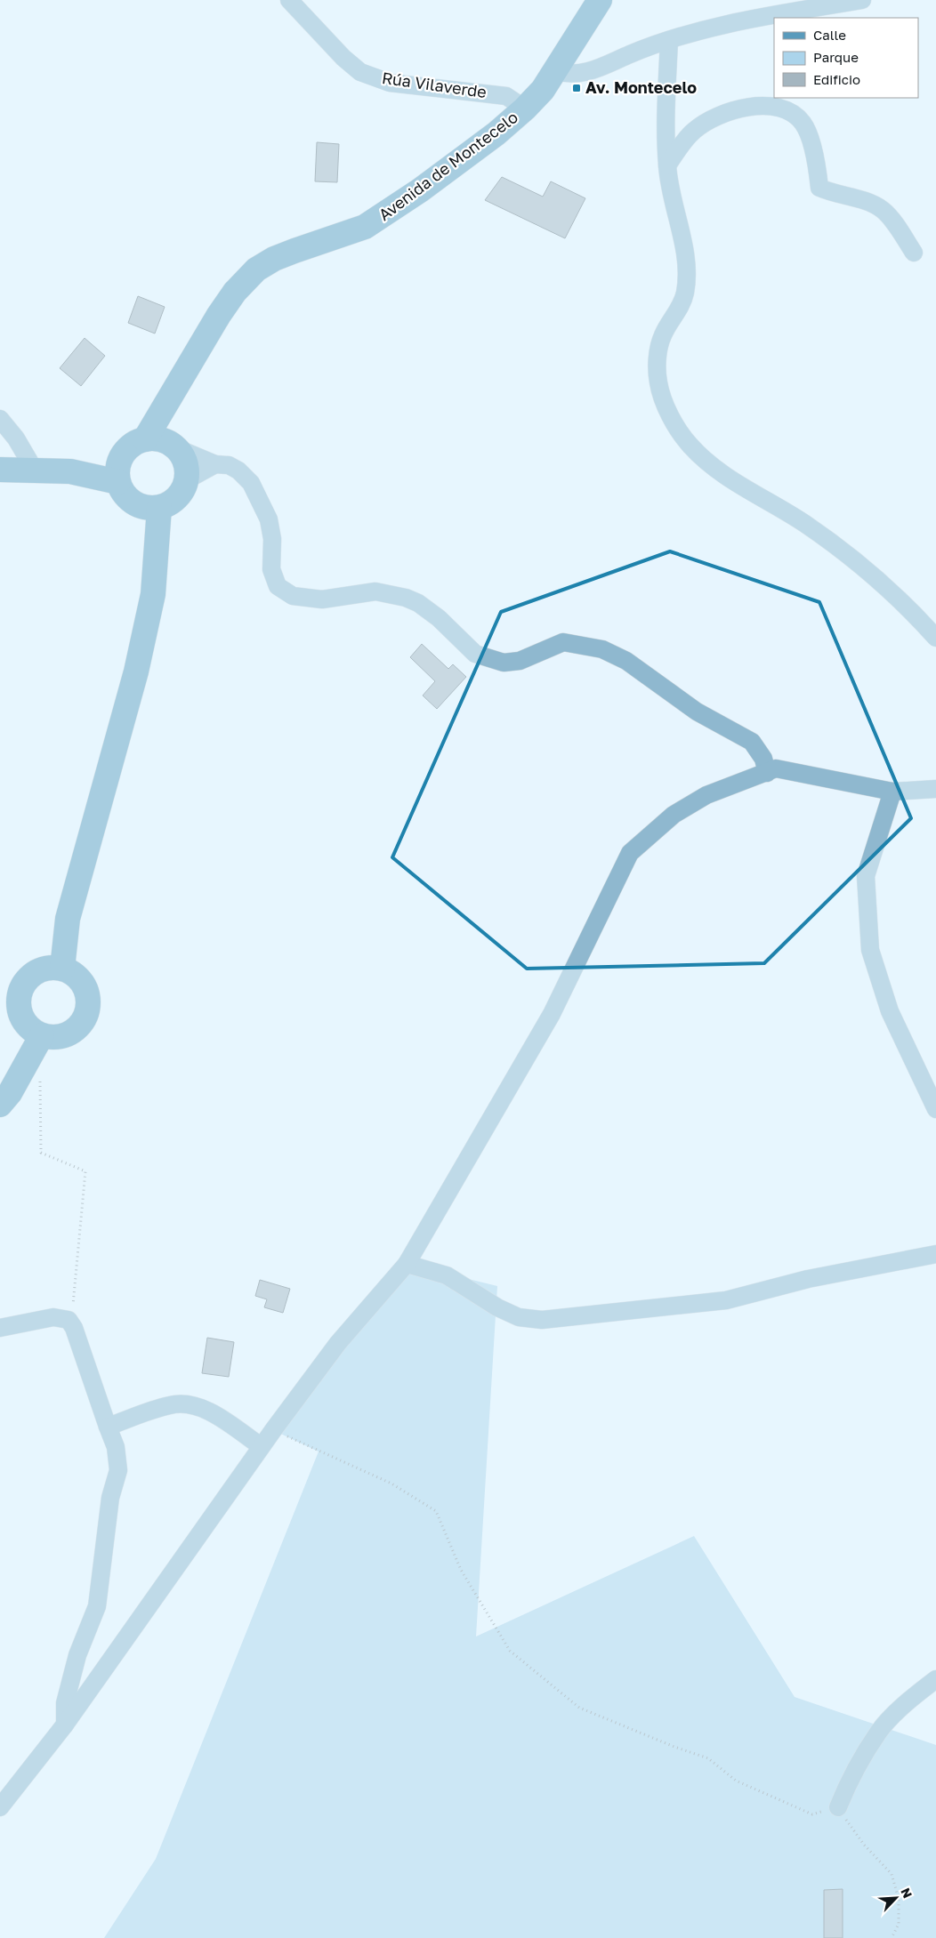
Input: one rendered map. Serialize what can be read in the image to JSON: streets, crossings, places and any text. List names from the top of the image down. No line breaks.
{"streets":{"street":["Rúa Vilaverde","Avenida de Montecelo"]},"crossings":[["Rúa Vilaverde","Avenida de Montecelo"]],"places":{"transit":["Av. Montecelo"]},"legend":["Calle","Parque","Edificio"],"north":"top right"}
